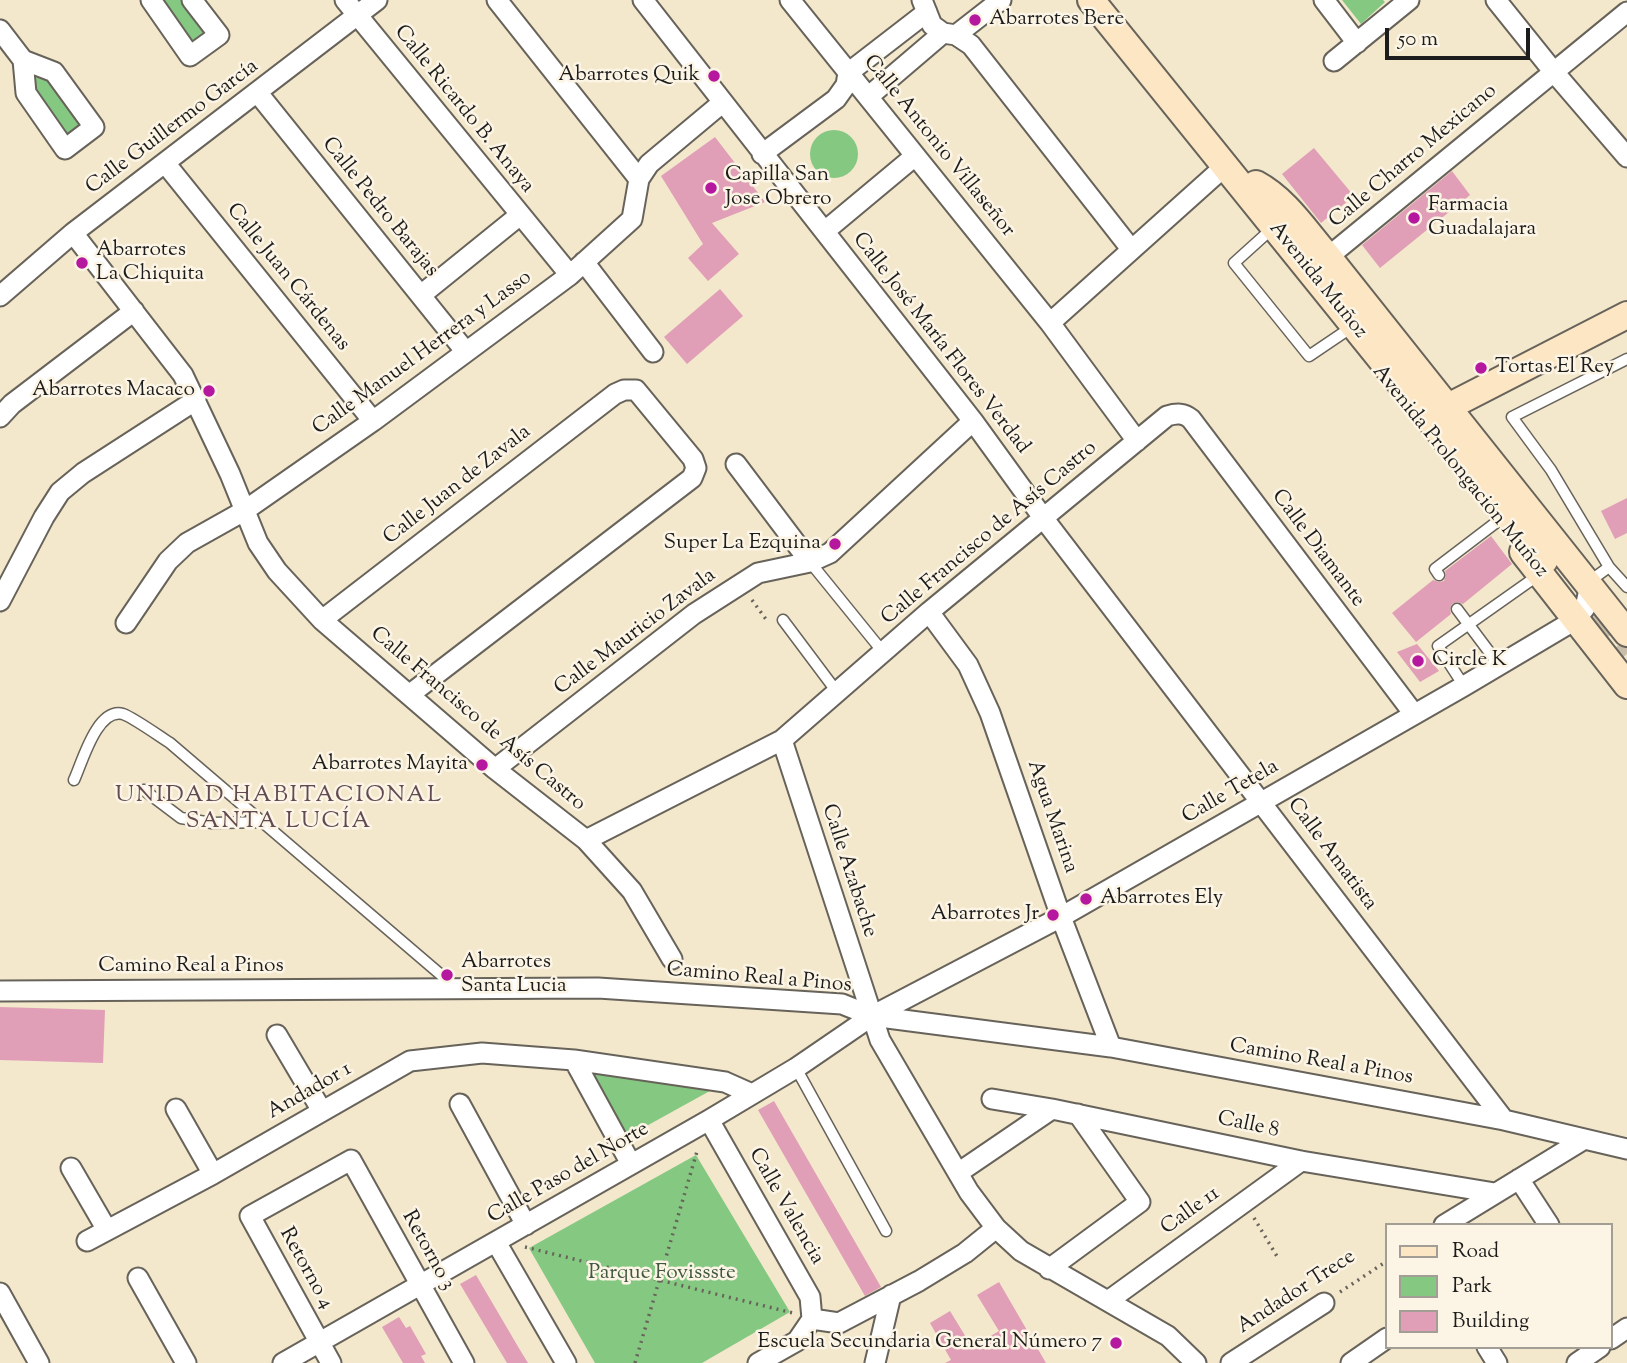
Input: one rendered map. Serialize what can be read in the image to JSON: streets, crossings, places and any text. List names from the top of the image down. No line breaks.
{"streets":{"street":["Calle Ricardo B. Anaya","Calle Guillermo García","Calle Antonio Villaseñor","Calle Charro Mexicano","Calle Pedro Barajas","Calle Juan Cárdenas","Avenida Muñoz","Calle José María Flores Verdad","Calle Manuel Herrera y Lasso","Avenida Prolongación Muñoz","Calle Juan de Zavala","Calle Francisco de Asís Castro","Calle Diamante","Calle Mauricio Zavala","Calle Tetela","Agua Marina","Calle Amatista","Calle Azabache","Camino Real a Pinos","Andador 1","Calle 8","Calle Paso del Norte","Calle Valencia","Calle 11","Retorno 3","Retorno 4","Andador Trece"]},"crossings":[["Calle Ricardo B. Anaya","Calle Guillermo García"],["Calle Ricardo B. Anaya","Calle Pedro Barajas"],["Calle Ricardo B. Anaya","Calle Manuel Herrera y Lasso"],["Calle Guillermo García","Calle Pedro Barajas"],["Calle Guillermo García","Calle Juan Cárdenas"],["Calle Guillermo García","Calle Francisco de Asís Castro"],["Calle Antonio Villaseñor","Calle Francisco de Asís Castro"],["Calle Charro Mexicano","Avenida Prolongación Muñoz"],["Calle Pedro Barajas","Calle Manuel Herrera y Lasso"],["Calle Juan Cárdenas","Calle Manuel Herrera y Lasso"],["Avenida Muñoz","Avenida Prolongación Muñoz"],["Calle José María Flores Verdad","Calle Francisco de Asís Castro"],["Calle José María Flores Verdad","Calle Mauricio Zavala"],["Calle José María Flores Verdad","Calle Amatista"],["Calle Manuel Herrera y Lasso","Calle Francisco de Asís Castro"],["Avenida Prolongación Muñoz","Calle Tetela"],["Calle Juan de Zavala","Calle Francisco de Asís Castro"],["Calle Francisco de Asís Castro","Calle Diamante"],["Calle Francisco de Asís Castro","Calle Mauricio Zavala"],["Calle Francisco de Asís Castro","Agua Marina"],["Calle Francisco de Asís Castro","Calle Amatista"],["Calle Francisco de Asís Castro","Calle Azabache"],["Calle Diamante","Calle Tetela"],["Calle Tetela","Agua Marina"],["Calle Tetela","Calle Amatista"],["Calle Tetela","Calle Azabache"],["Calle Tetela","Camino Real a Pinos"],["Calle Tetela","Calle Paso del Norte"],["Agua Marina","Camino Real a Pinos"],["Calle Amatista","Camino Real a Pinos"],["Calle Azabache","Camino Real a Pinos"],["Calle Azabache","Calle Paso del Norte"],["Calle Azabache","Calle 11"],["Camino Real a Pinos","Calle Paso del Norte"],["Andador 1","Calle Paso del Norte"],["Calle 8","Calle 11"],["Calle Paso del Norte","Calle Valencia"],["Calle Paso del Norte","Retorno 3"],["Calle Paso del Norte","Retorno 4"],["Retorno 3","Retorno 4"]],"districts":["UNIDAD HABITACIONAL SANTA LUCÍA"],"parks":["Parque Fovissste"],"places":["Abarrotes Bere","Abarrotes Quik","Capilla San Jose Obrero","Farmacia Guadalajara","Abarrotes La Chiquita","Tortas El Rey","Abarrotes Macaco","Super La Ezquina","Circle K","Abarrotes Mayita","Abarrotes Ely","Abarrotes Jr","Abarrotes Santa Lucia","Escuela Secundaria General Número 7"],"legend":["Road","Park","Building"],"scale_bar":"50 m"}
